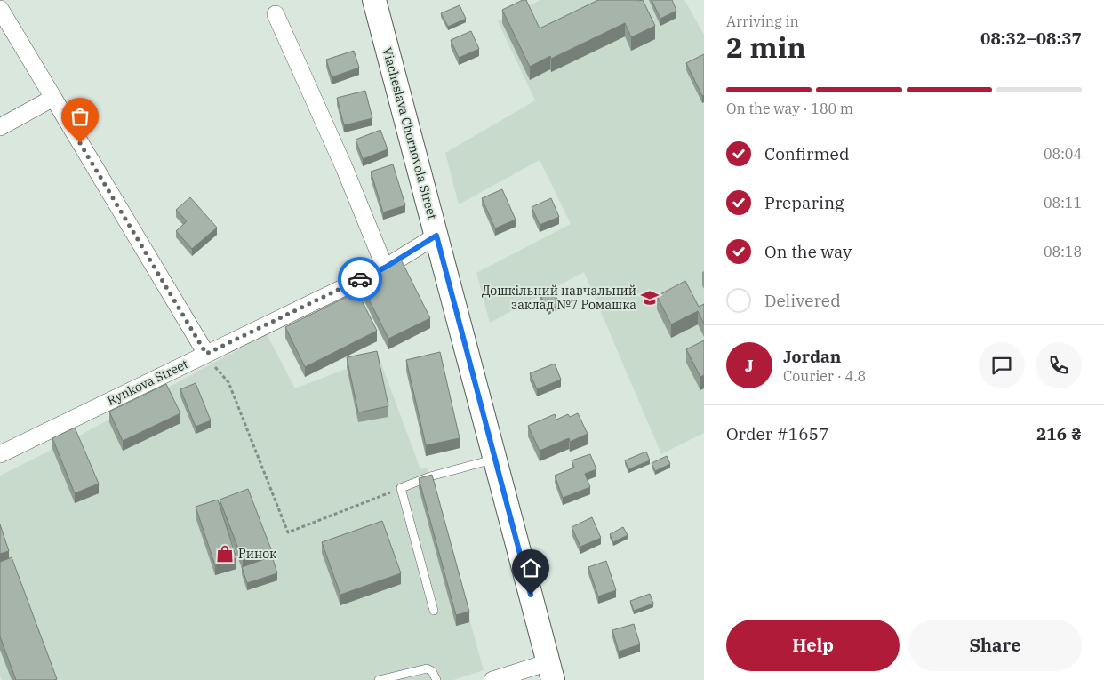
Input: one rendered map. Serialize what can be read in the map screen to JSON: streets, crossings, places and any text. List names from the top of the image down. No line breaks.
{"streets":{"street":["Viacheslava Chornovola Street","Rynkova Street"]},"crossings":[["Viacheslava Chornovola Street","Rynkova Street"]],"places":{"school or university":["Дошкільний навчальний заклад №7 Ромашка"],"shop":["Ринок"]},"page":{"heading":["2 min","Arriving in","08:32–08:37"],"panel":["Jordan","Courier · 4.8","Order #1657","216 ₴"],"bar":"On the way · 180 m","list":[["Confirmed","08:04"],["Preparing","08:11"],["On the way","08:18"],"Delivered"],"round":"J","buttons":["Help","Share"]}}
